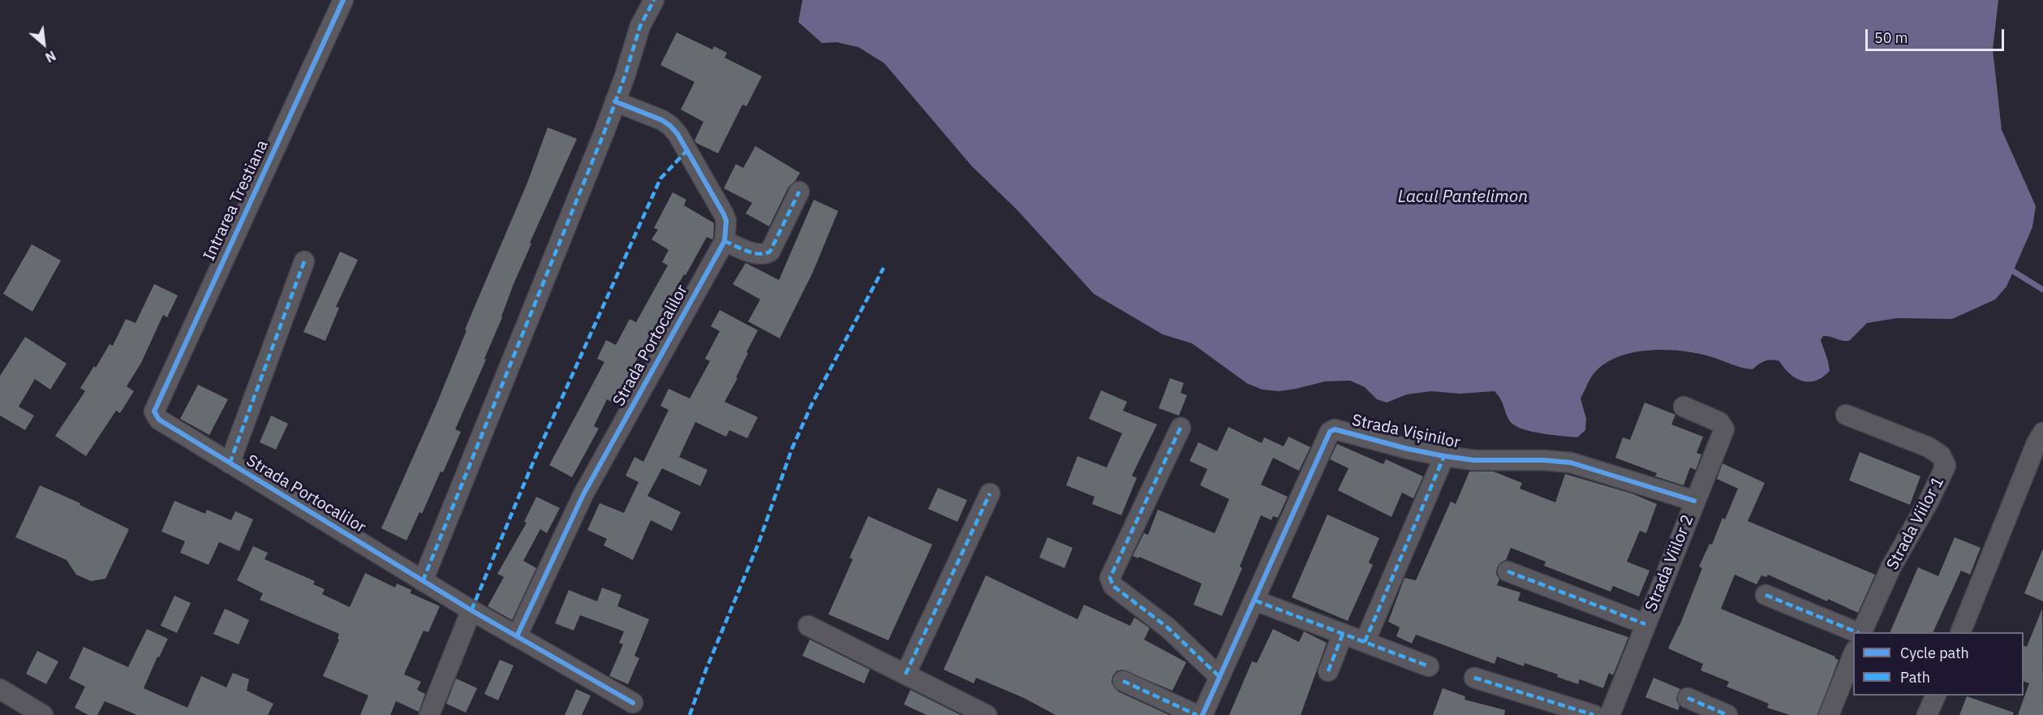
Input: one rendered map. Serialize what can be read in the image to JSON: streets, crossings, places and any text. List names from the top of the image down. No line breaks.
{"streets":{"street":["Intrarea Trestiana","Strada Portocalilor","Strada Vișinilor","Strada Viilor 1","Strada Viilor 2"]},"crossings":[["Intrarea Trestiana","Strada Portocalilor"],["Strada Vișinilor","Strada Viilor 2"]],"water":["Lacul Pantelimon"],"legend":["Cycle path","Path"],"scale_bar":"50 m","north":"bottom right"}
